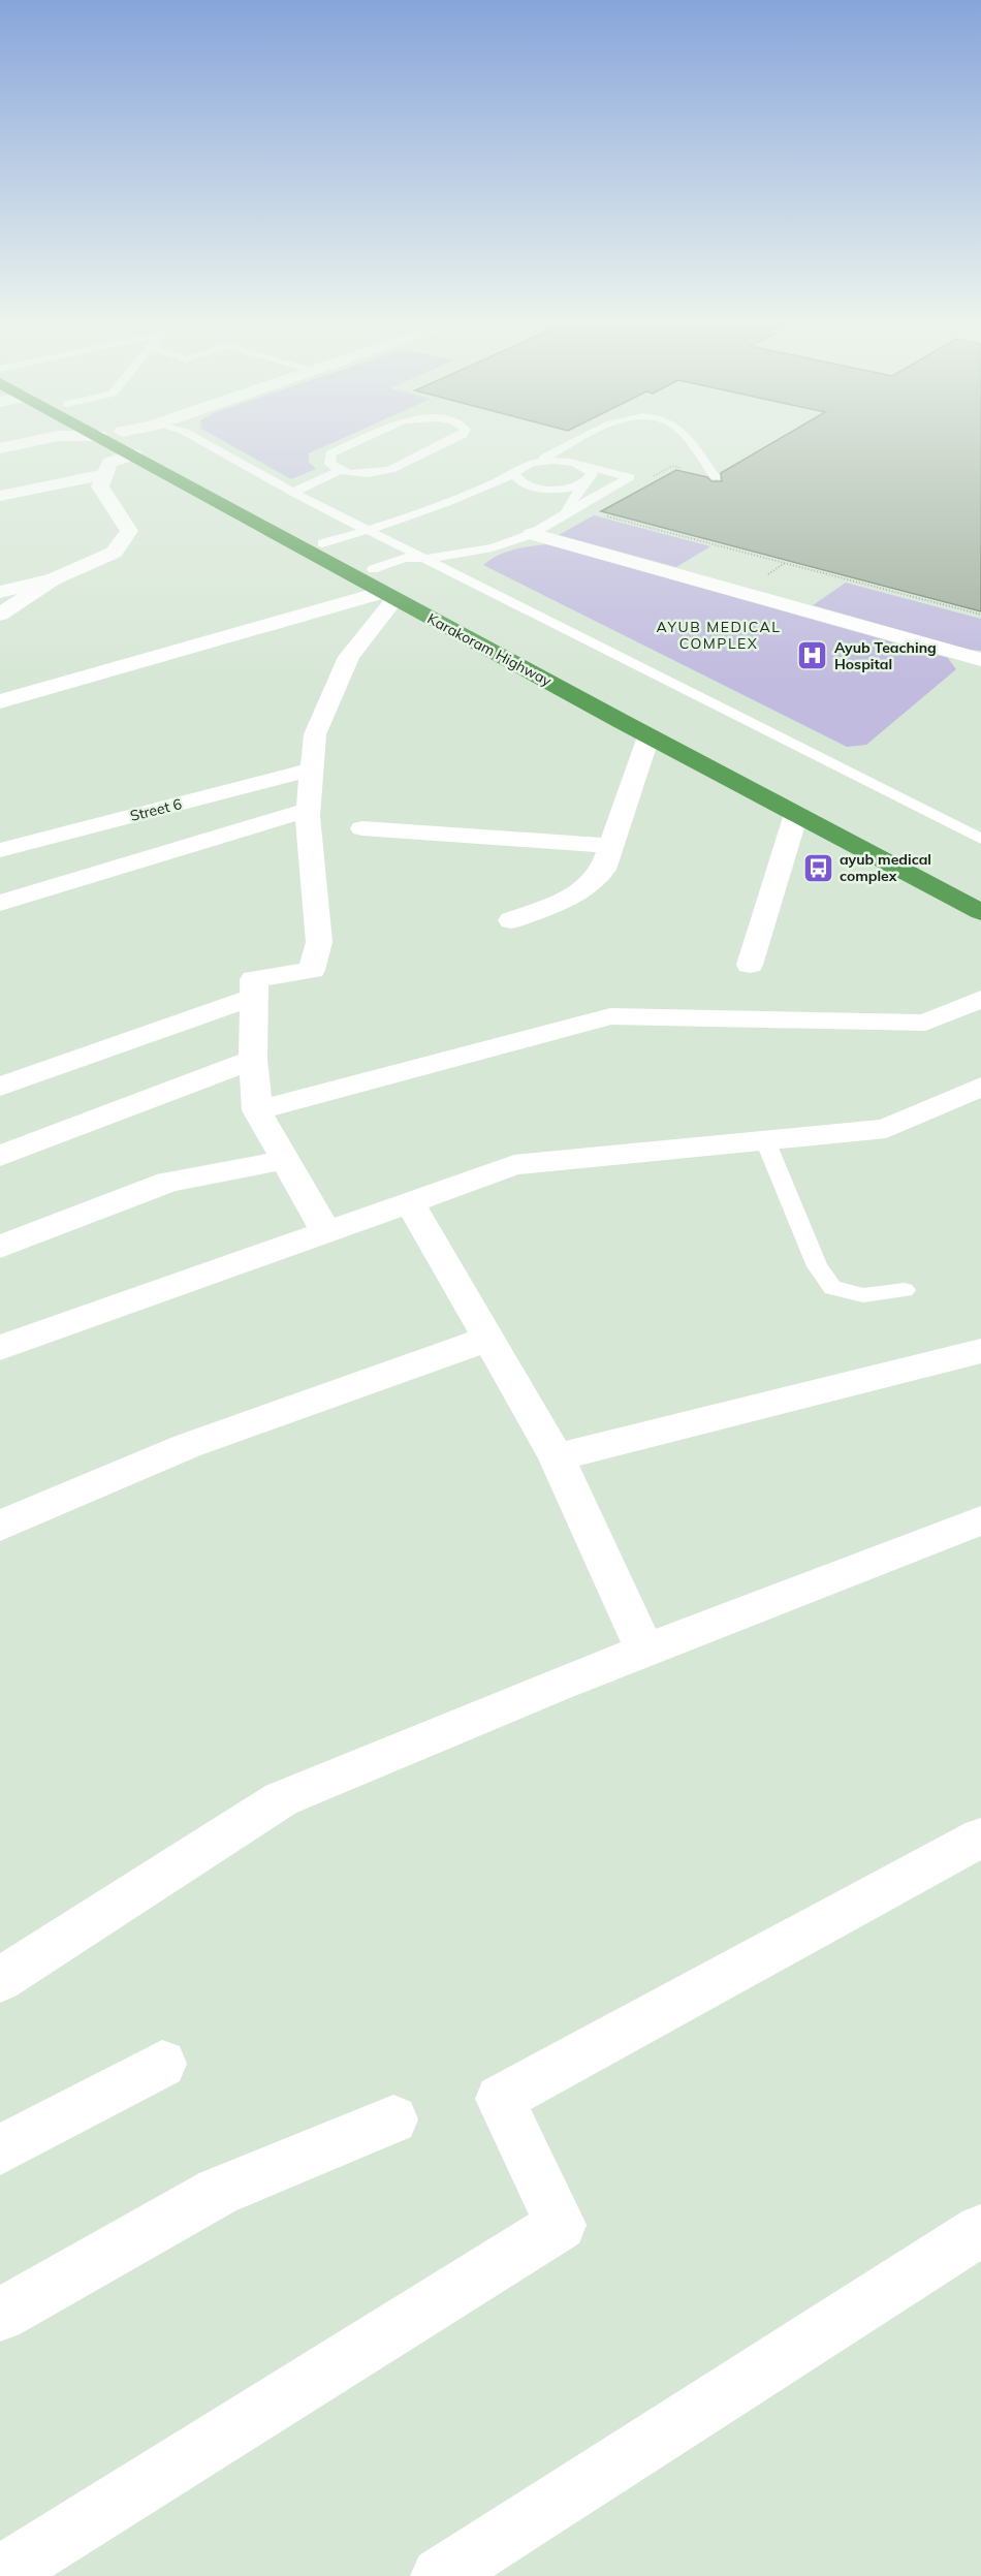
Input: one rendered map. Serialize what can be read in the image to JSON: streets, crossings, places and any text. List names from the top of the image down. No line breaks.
{"streets":{"highway":["Karakoram Highway"],"street":["Street 6"]},"districts":["AYUB MEDICAL COMPLEX"],"places":{"hospital":["Ayub Teaching Hospital"],"bus stop":["ayub medical complex"]}}
